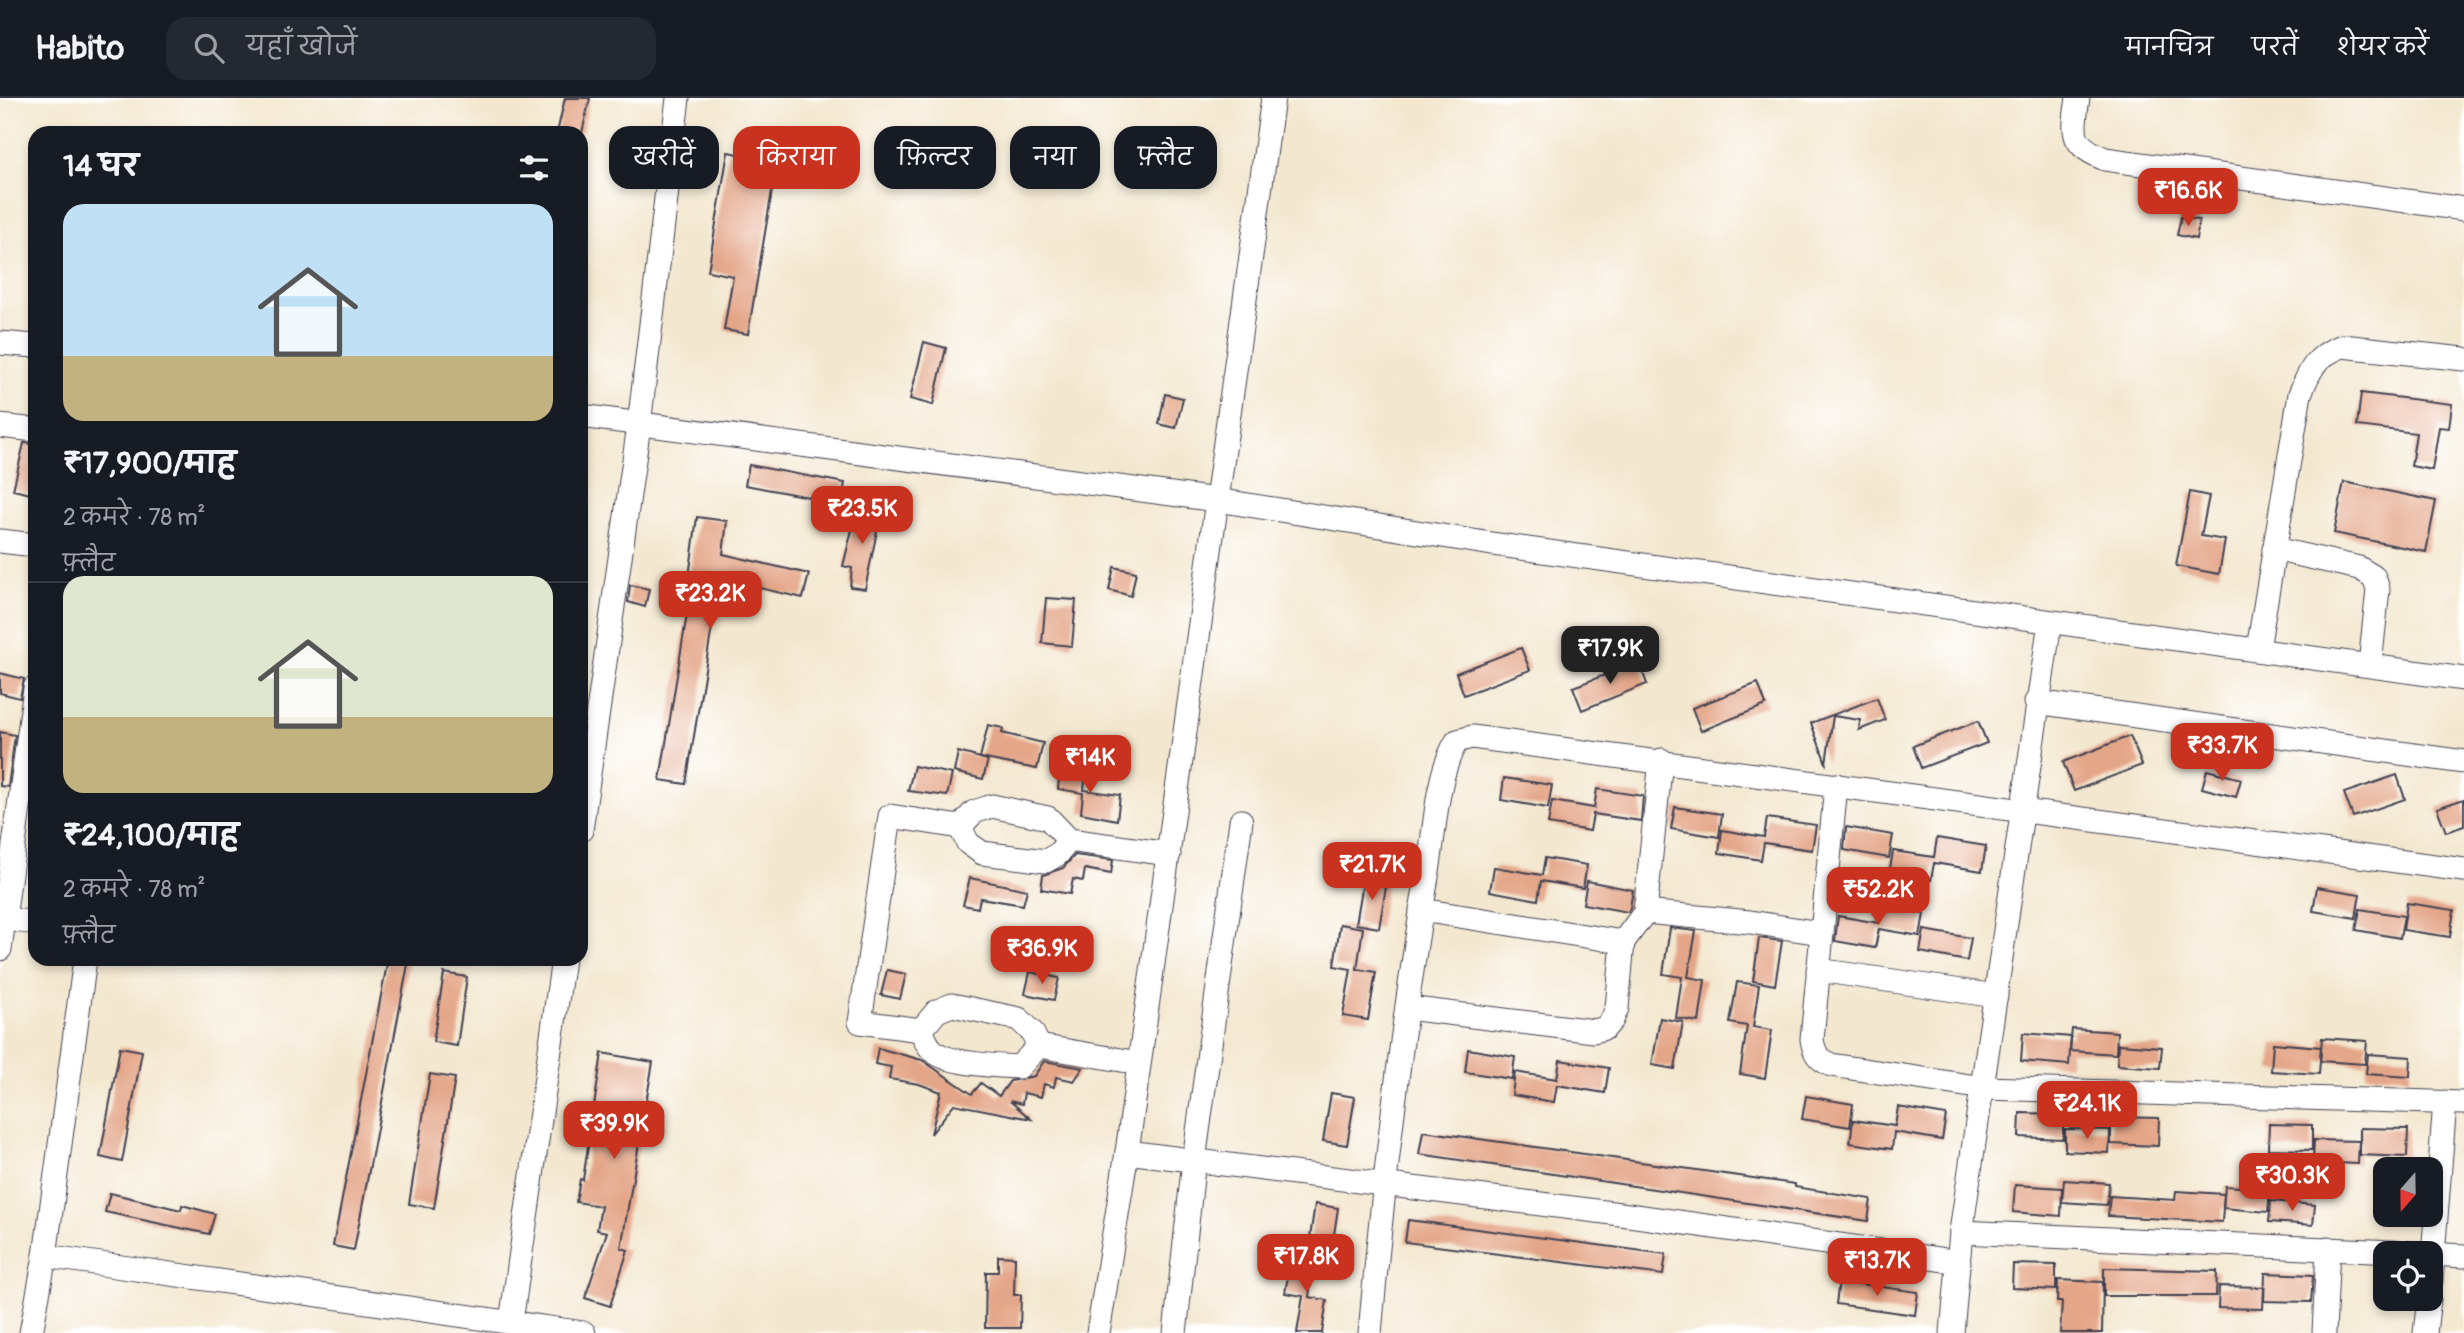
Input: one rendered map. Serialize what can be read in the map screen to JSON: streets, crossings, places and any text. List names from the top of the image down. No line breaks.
{"north":"bottom","page":{"header":"Habito","search":"यहाँ खोजें","nav":["मानचित्र","परतें","शेयर करें"],"chip":["खरीदें","किराया","फ़िल्टर","नया","फ़्लैट"],"heading":"14 घर","price":["₹16.6K","₹23.5K","₹23.2K","₹17.9K","₹33.7K","₹14K","₹21.7K","₹52.2K","₹36.9K","₹24.1K","₹39.9K","₹30.3K","₹17.8K","₹13.7K"],"list":[{"name":"₹17,900/माह","note":"2 कमरे · 78 m² · फ़्लैट"},{"name":"₹24,100/माह","note":"2 कमरे · 78 m² · फ़्लैट"}]}}
